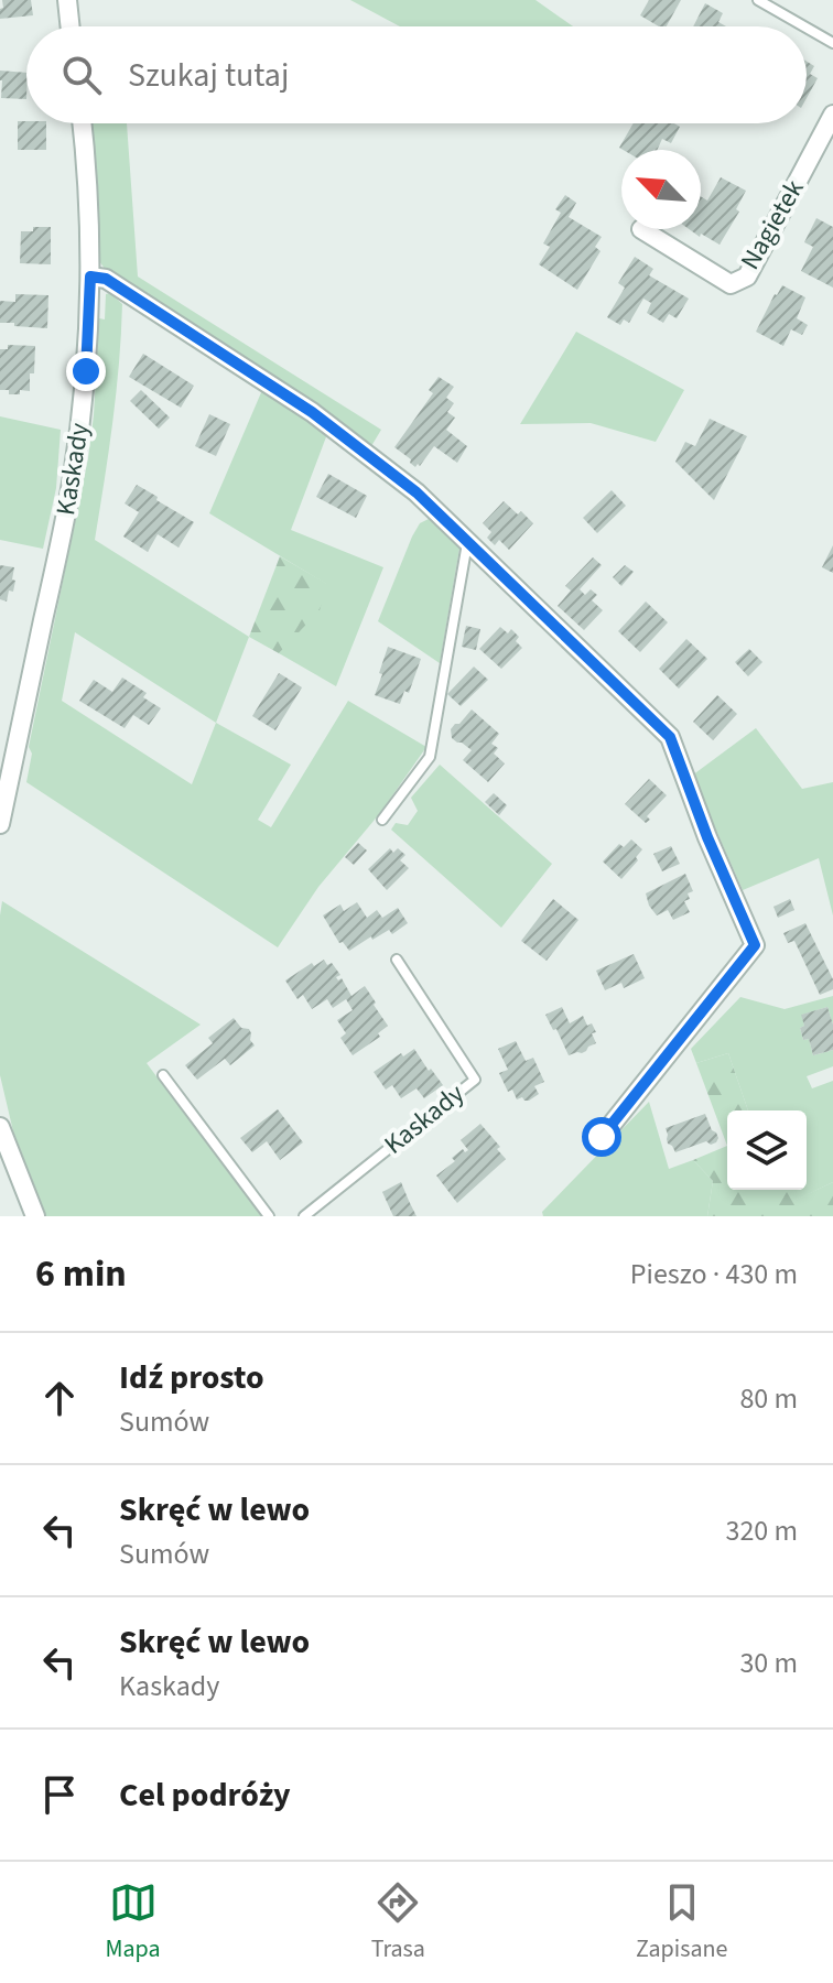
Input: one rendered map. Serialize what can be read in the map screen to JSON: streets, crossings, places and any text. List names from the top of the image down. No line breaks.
{"streets":{"street":["Nagietek","Kaskady"]},"north":"top left","page":{"search":"Szukaj tutaj","heading":["6 min","Pieszo · 430 m"],"list":[["Idź prosto","Sumów","80 m"],["Skręć w lewo","Sumów","320 m"],["Skręć w lewo","Kaskady","30 m"],"Cel podróży"],"nav":["Mapa","Trasa","Zapisane"]}}
